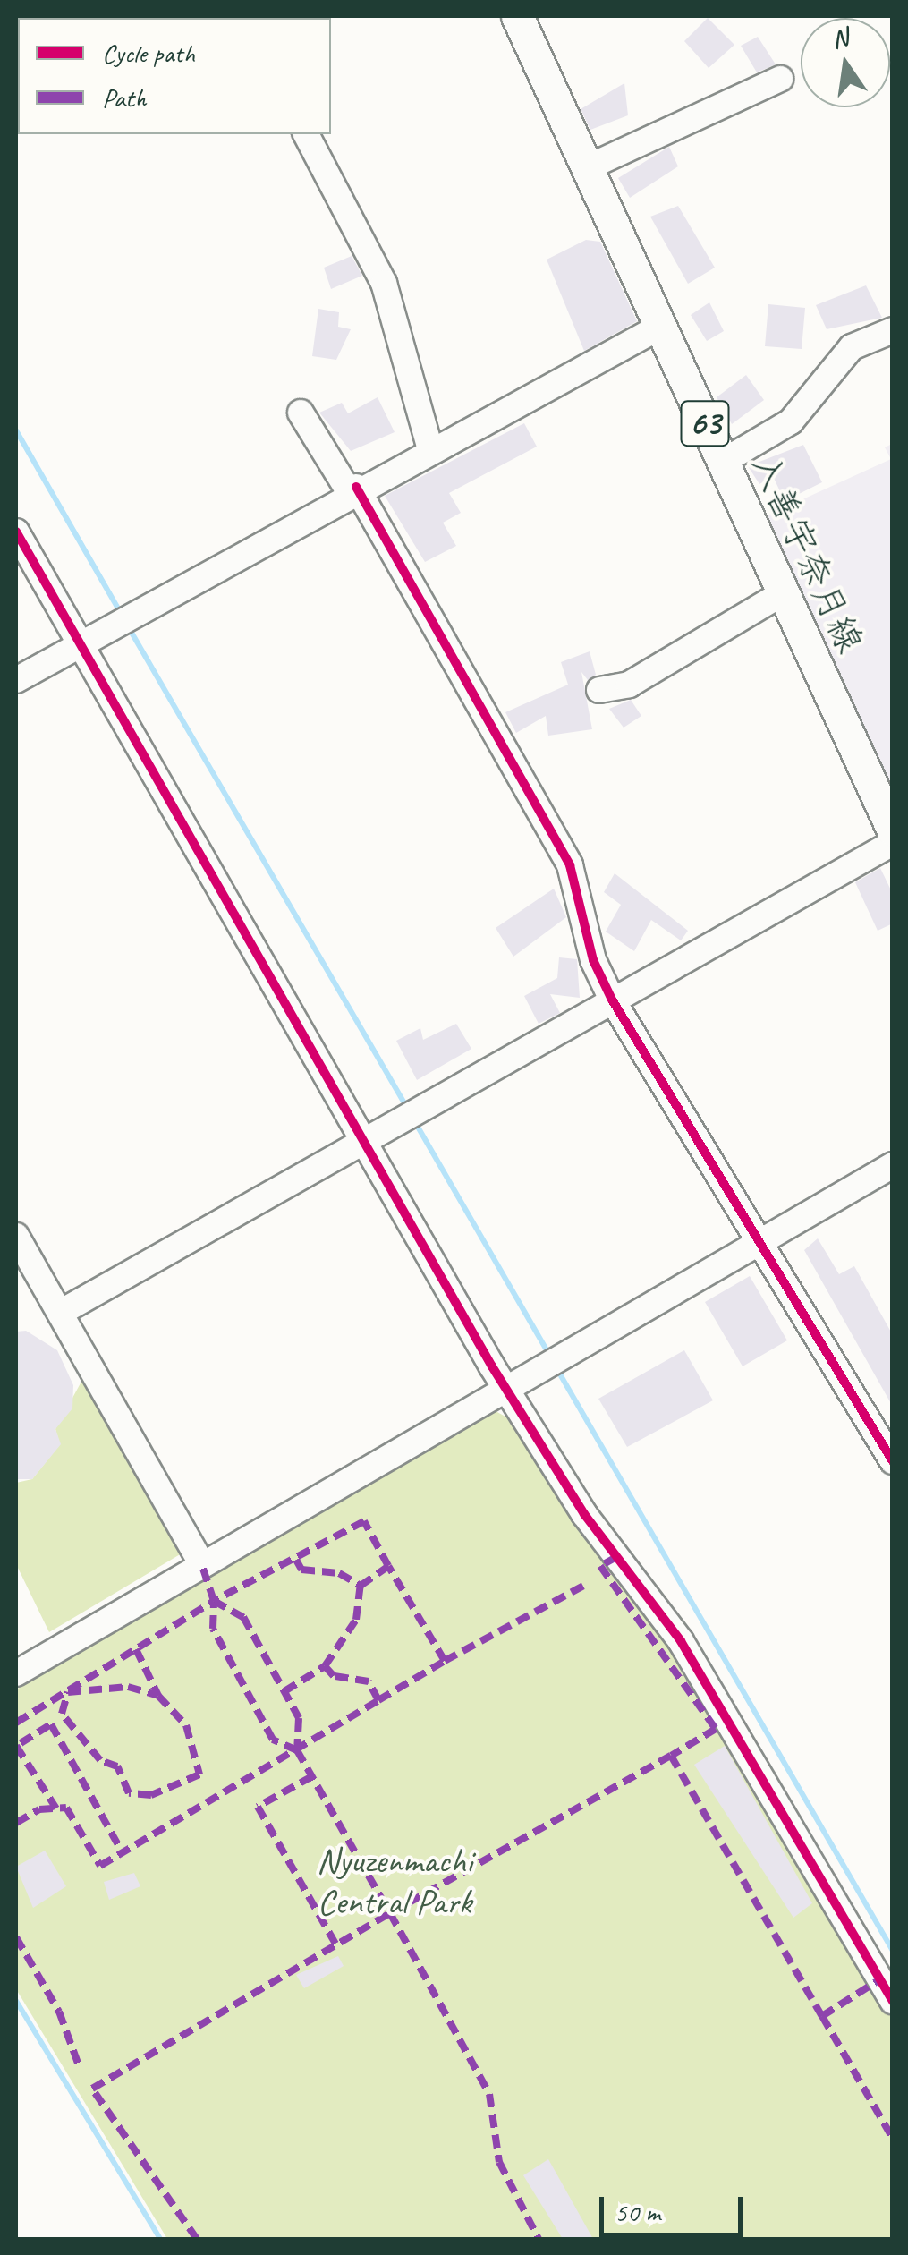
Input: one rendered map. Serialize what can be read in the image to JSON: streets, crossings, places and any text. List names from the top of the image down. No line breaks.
{"streets":{"main road":["63","入善宇奈月線"]},"parks":["Nyuzenmachi Central Park"],"legend":["Cycle path","Path"],"scale_bar":"50 m","north":"top"}
